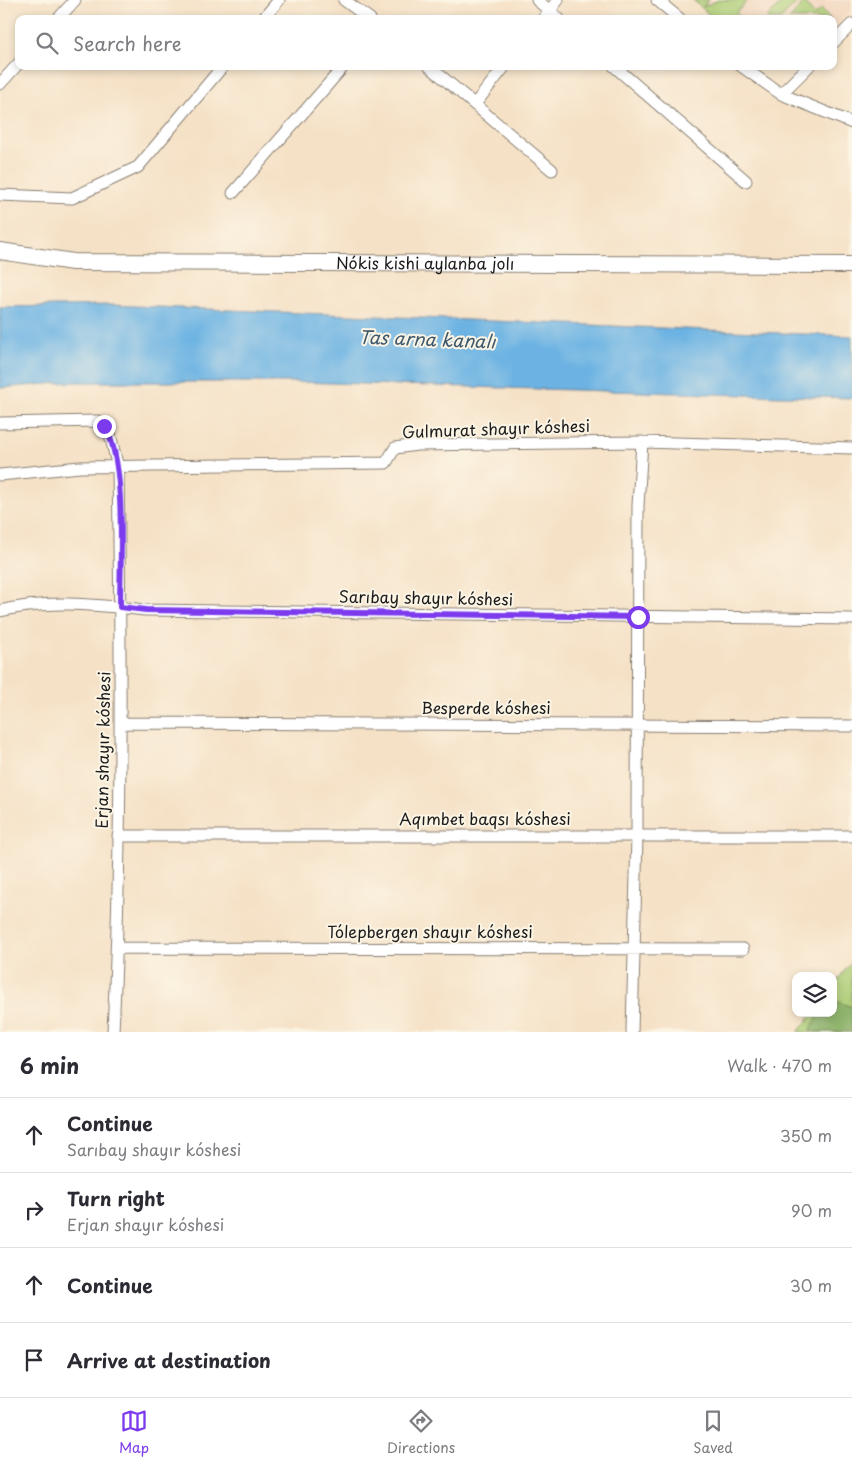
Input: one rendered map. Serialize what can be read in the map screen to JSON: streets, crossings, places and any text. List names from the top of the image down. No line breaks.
{"streets":{"main road":["Nókis kishi aylanba jolı"],"street":["Gulmurat shayır kóshesi","Sarıbay shayır kóshesi","Besperde kóshesi","Erjan shayır kóshesi","Aqımbet baqsı kóshesi","Tólepbergen shayır kóshesi"]},"crossings":[["Gulmurat shayır kóshesi","Erjan shayır kóshesi"],["Sarıbay shayır kóshesi","Erjan shayır kóshesi"],["Besperde kóshesi","Erjan shayır kóshesi"],["Erjan shayır kóshesi","Aqımbet baqsı kóshesi"],["Erjan shayır kóshesi","Tólepbergen shayır kóshesi"]],"water":["Tas arna kanalı"],"page":{"search":"Search here","heading":["6 min","Walk · 470 m"],"list":[["Continue","Sarıbay shayır kóshesi","350 m"],["Turn right","Erjan shayır kóshesi","90 m"],["Continue","30 m"],"Arrive at destination"],"nav":["Map","Directions","Saved"]}}
